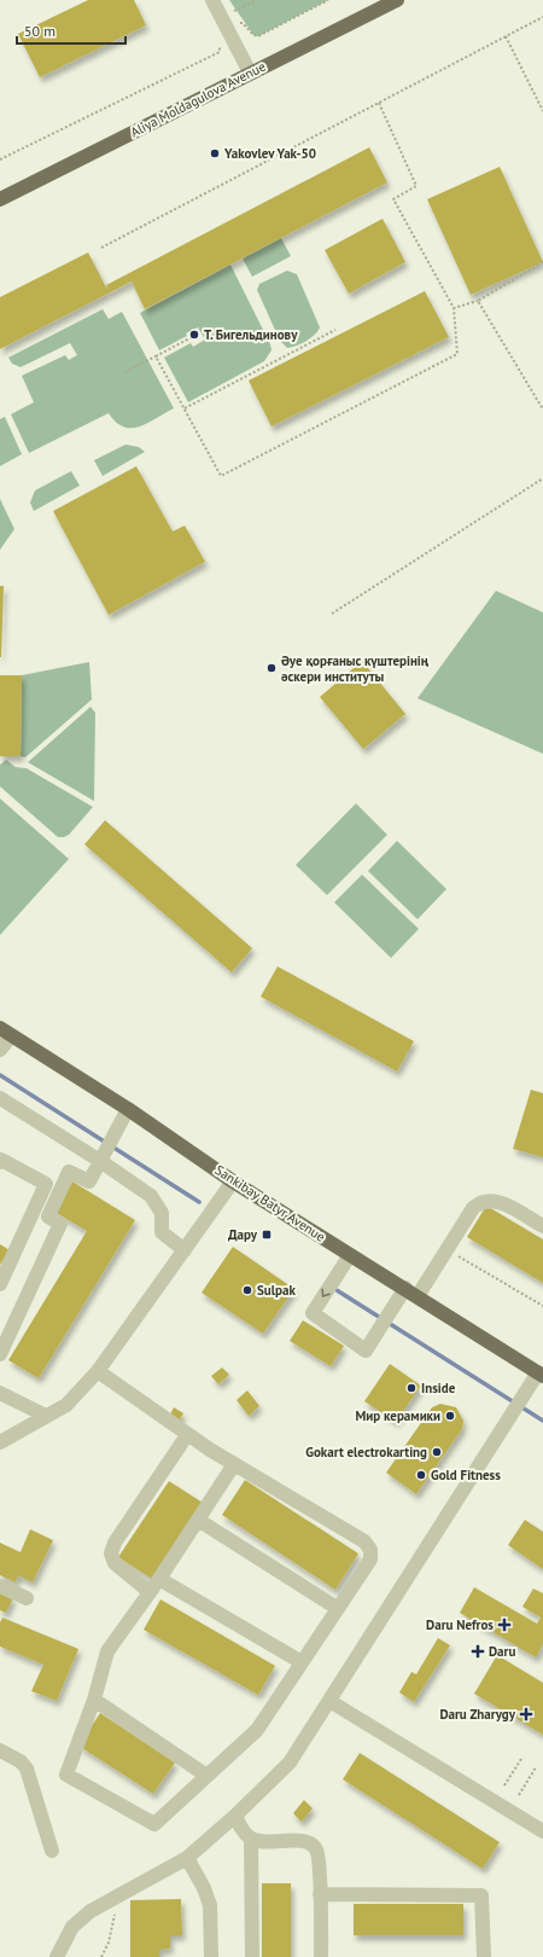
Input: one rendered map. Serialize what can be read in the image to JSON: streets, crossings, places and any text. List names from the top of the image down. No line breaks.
{"streets":{"main road":["Aliya Moldagulova Avenue","Sankibay Batyr Avenue"]},"places":{"other":["Yakovlev Yak-50","Т. Бигельдинову","Әуе қорғаныс күштерінің әскери институты","Sulpak","Inside","Мир керамики","Gokart electrokarting","Gold Fitness"],"transit":["Дару"],"health":["Daru Nefros","Daru","Daru Zharygy"]},"scale_bar":"50 m"}
